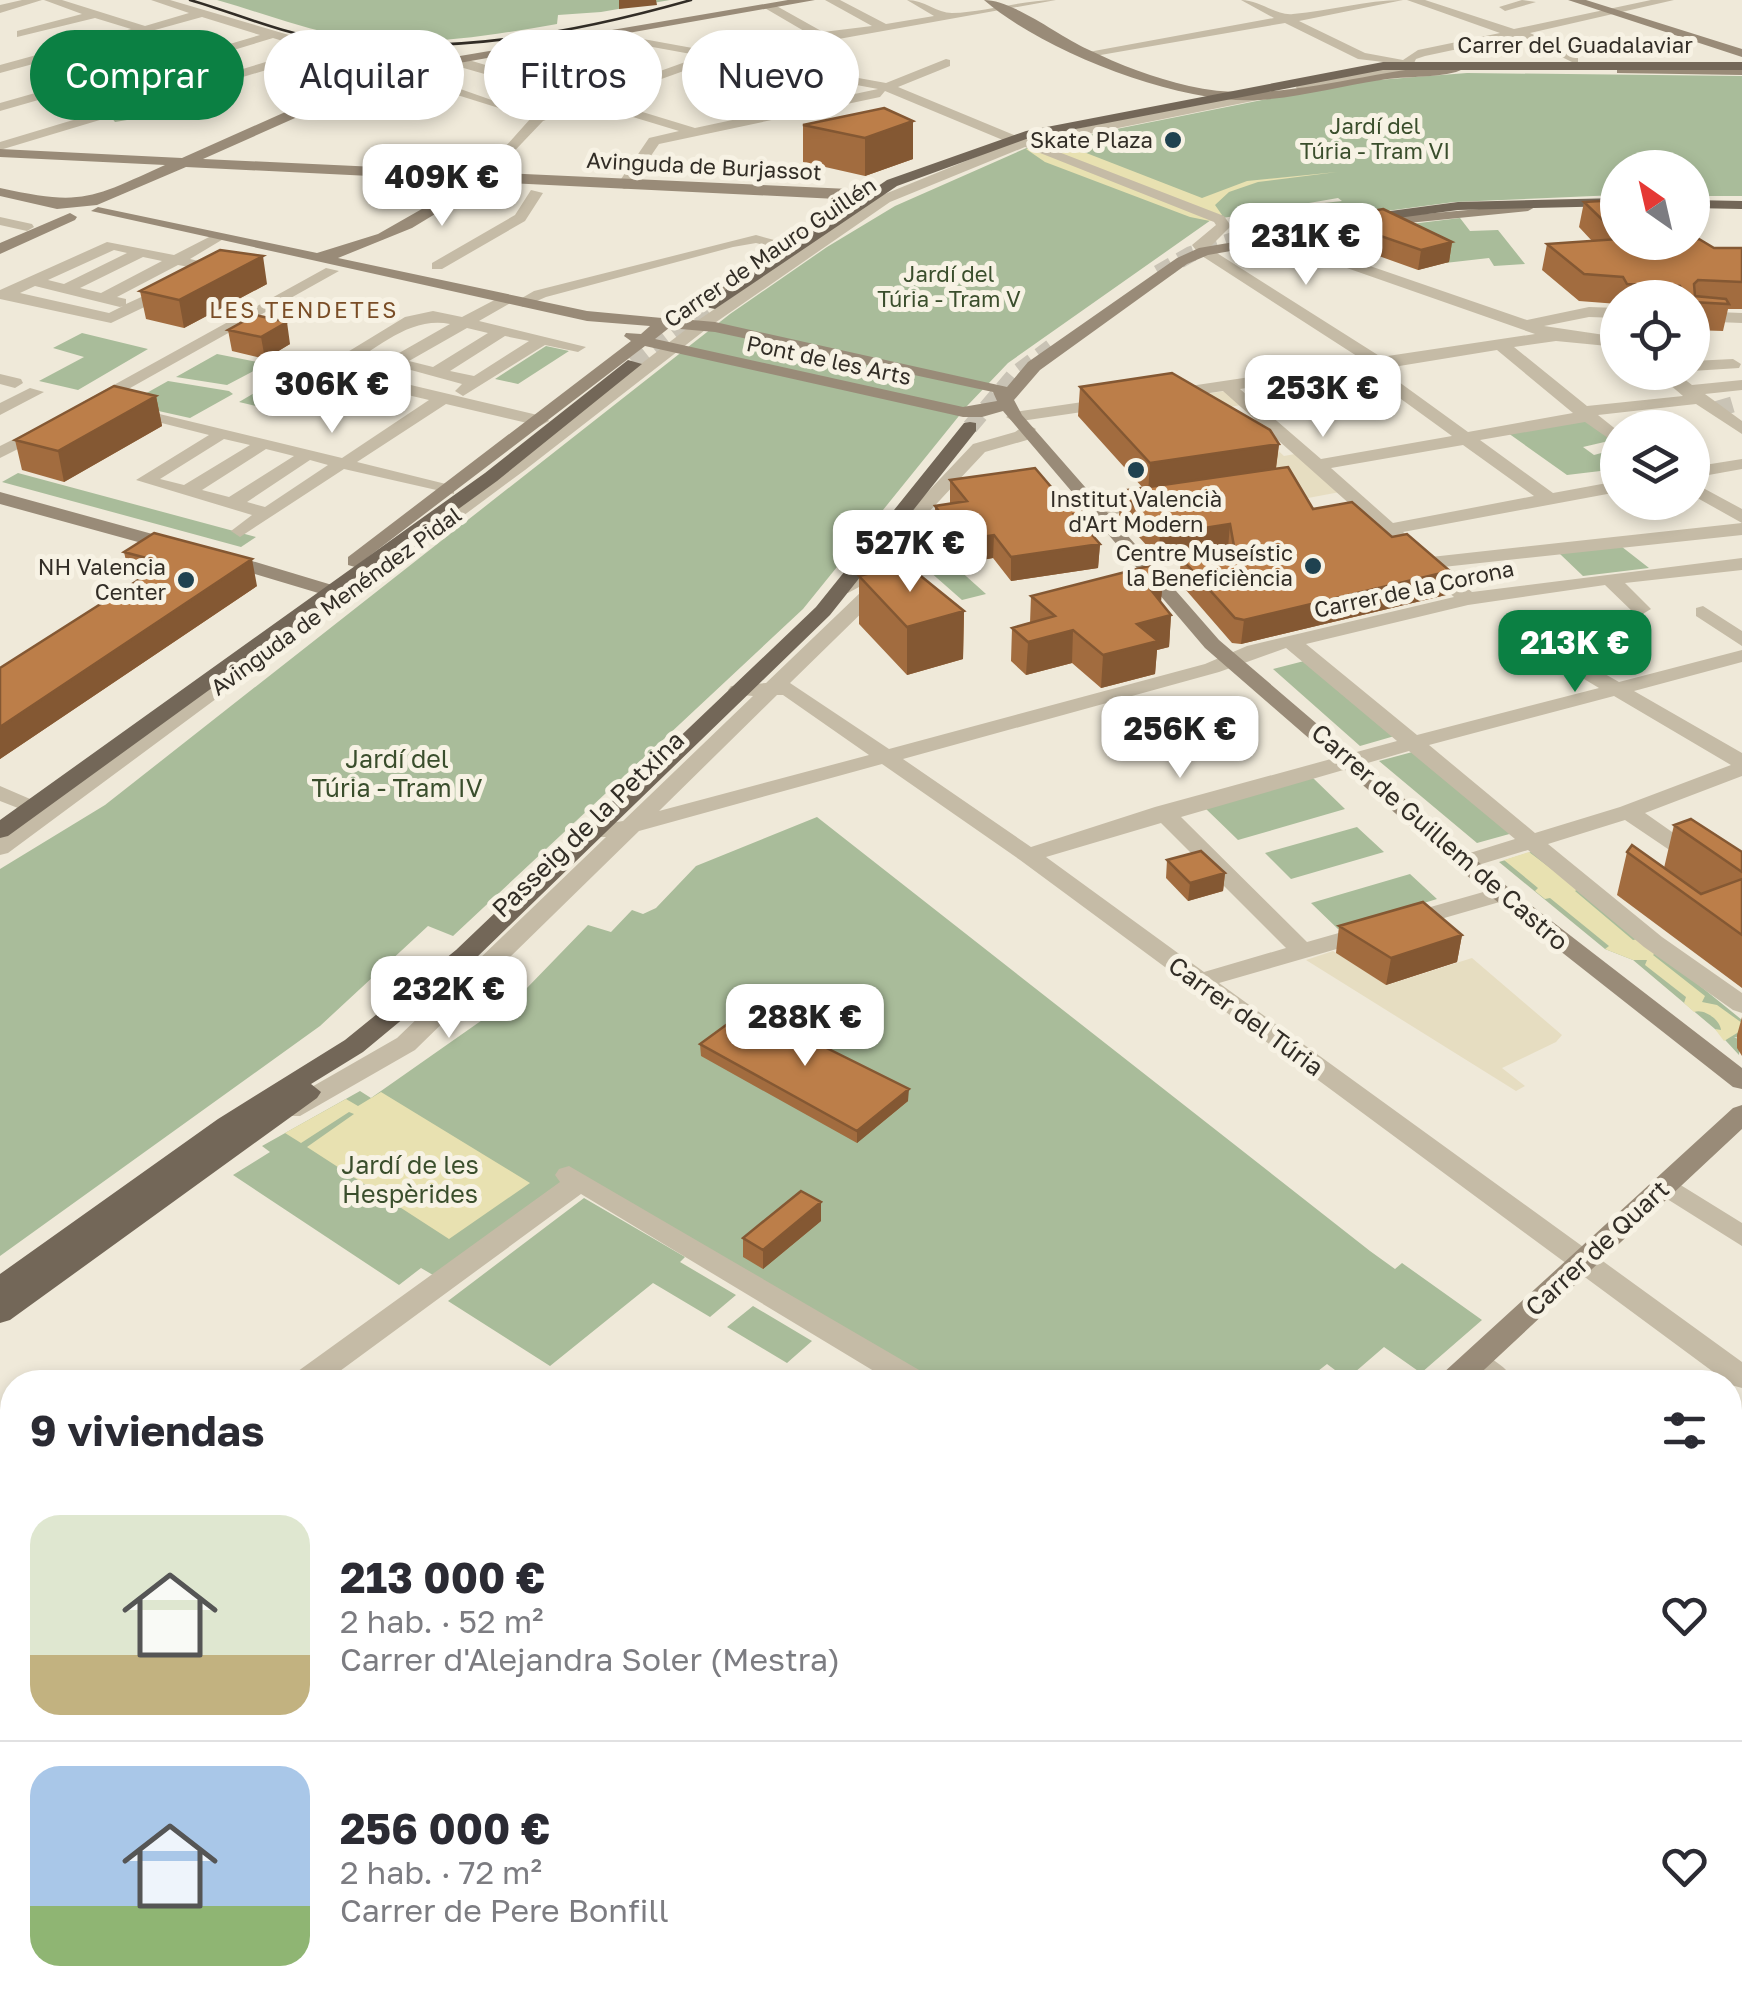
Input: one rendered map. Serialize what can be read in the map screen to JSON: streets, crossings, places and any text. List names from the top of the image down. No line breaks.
{"streets":{"main road":["Carrer del Guadalaviar","Avinguda de Burjassot","Carrer de Mauro Guillén","Pont de les Arts","Avinguda de Menéndez Pidal","Passeig de la Petxina","Carrer de Guillem de Castro","Carrer de Quart"],"street":["Carrer de la Corona","Carrer del Túria"]},"crossings":[["Carrer del Guadalaviar","Carrer de Mauro Guillén"],["Avinguda de Burjassot","Carrer de Mauro Guillén"],["Carrer de Mauro Guillén","Pont de les Arts"],["Carrer de Mauro Guillén","Avinguda de Menéndez Pidal"],["Pont de les Arts","Avinguda de Menéndez Pidal"],["Pont de les Arts","Passeig de la Petxina"],["Pont de les Arts","Carrer de Guillem de Castro"],["Carrer de la Corona","Passeig de la Petxina"],["Carrer de la Corona","Carrer de Guillem de Castro"],["Carrer de la Corona","Carrer del Túria"],["Passeig de la Petxina","Carrer de Guillem de Castro"],["Passeig de la Petxina","Carrer del Túria"],["Carrer del Túria","Carrer de Quart"]],"districts":["LES TENDETES"],"parks":["Jardí del Túria - Tram VI","Jardí del Túria - Tram V","Jardí del Túria - Tram IV","Jardí de les Hespèrides"],"places":["Skate Plaza","Institut Valencià d'Art Modern","Centre Museístic la Beneficiència","NH Valencia Center"],"north":"top left","page":{"chip":["Comprar","Alquilar","Filtros","Nuevo"],"price":["409K €","231K €","306K €","253K €","527K €","213K €","256K €","232K €","288K €"],"heading":"9 viviendas","list":[{"name":"213 000 €","note":"2 hab. · 52 m² · Carrer d'Alejandra Soler (Mestra)"},{"name":"256 000 €","note":"2 hab. · 72 m² · Carrer de Pere Bonfill"}]}}
